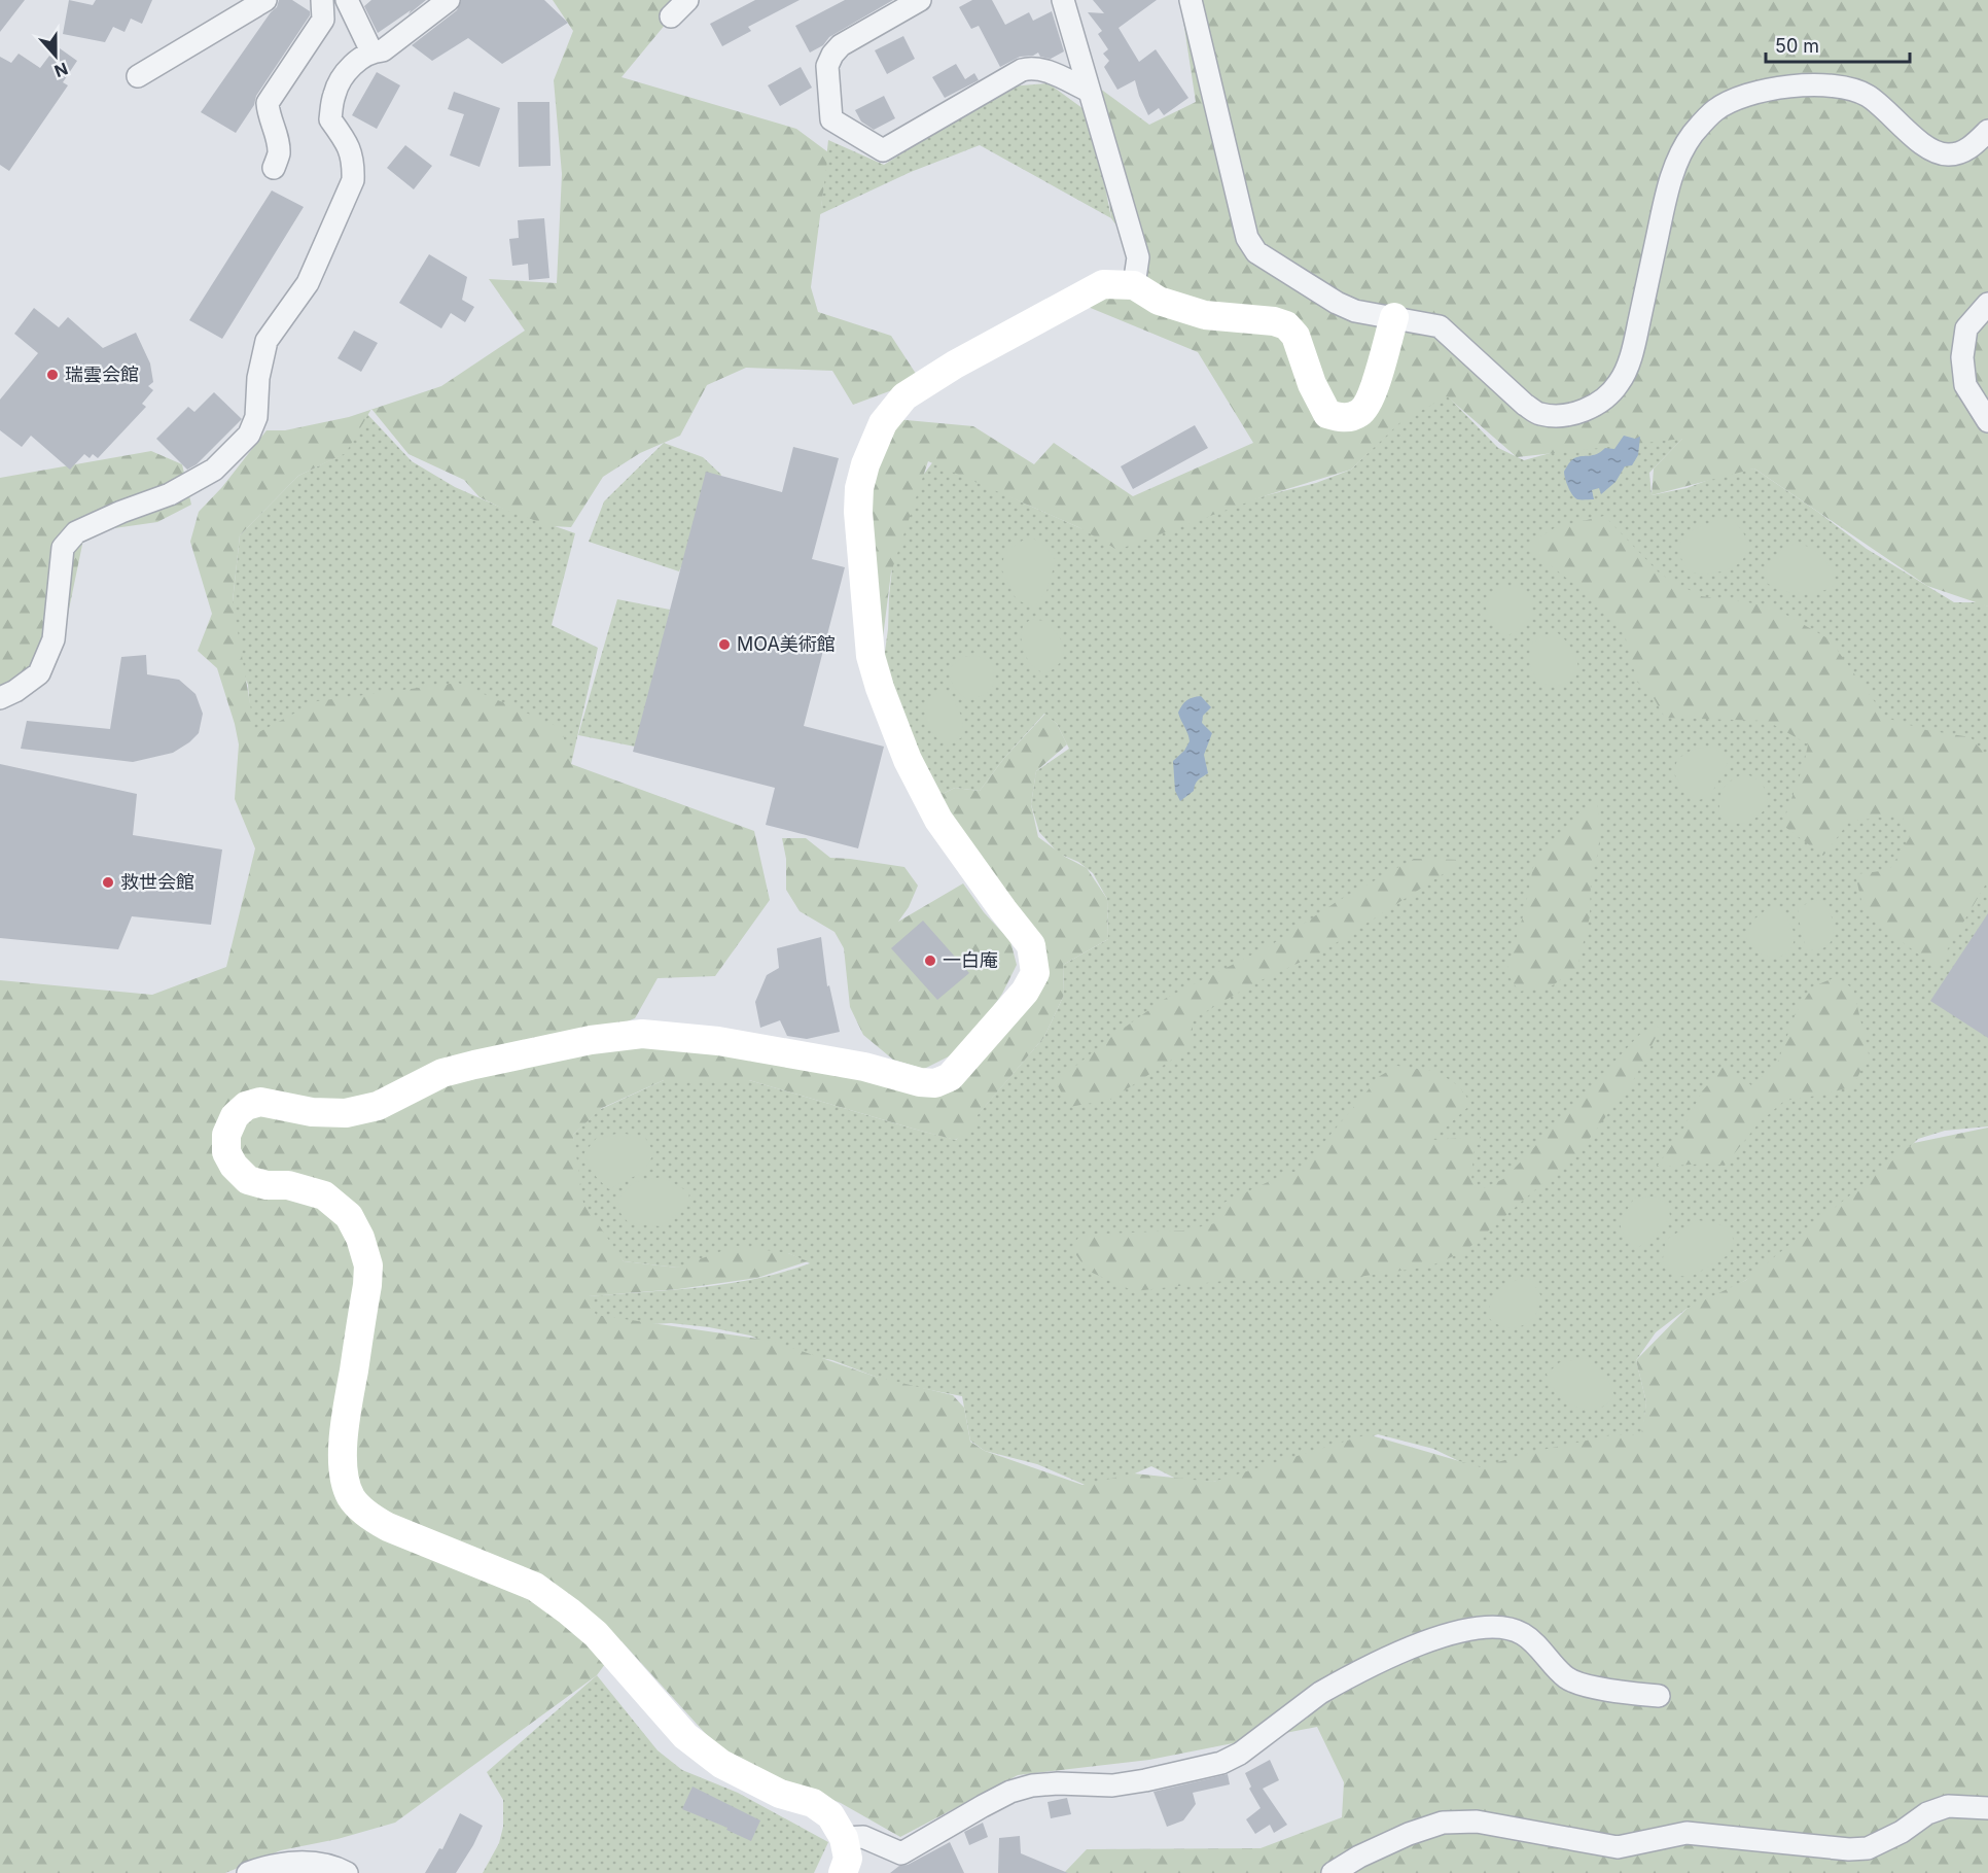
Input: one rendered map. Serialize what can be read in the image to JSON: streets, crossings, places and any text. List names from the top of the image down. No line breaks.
{"places":["瑞雲会館","MOA美術館","救世会館","一白庵"],"scale_bar":"50 m","north":"bottom"}
